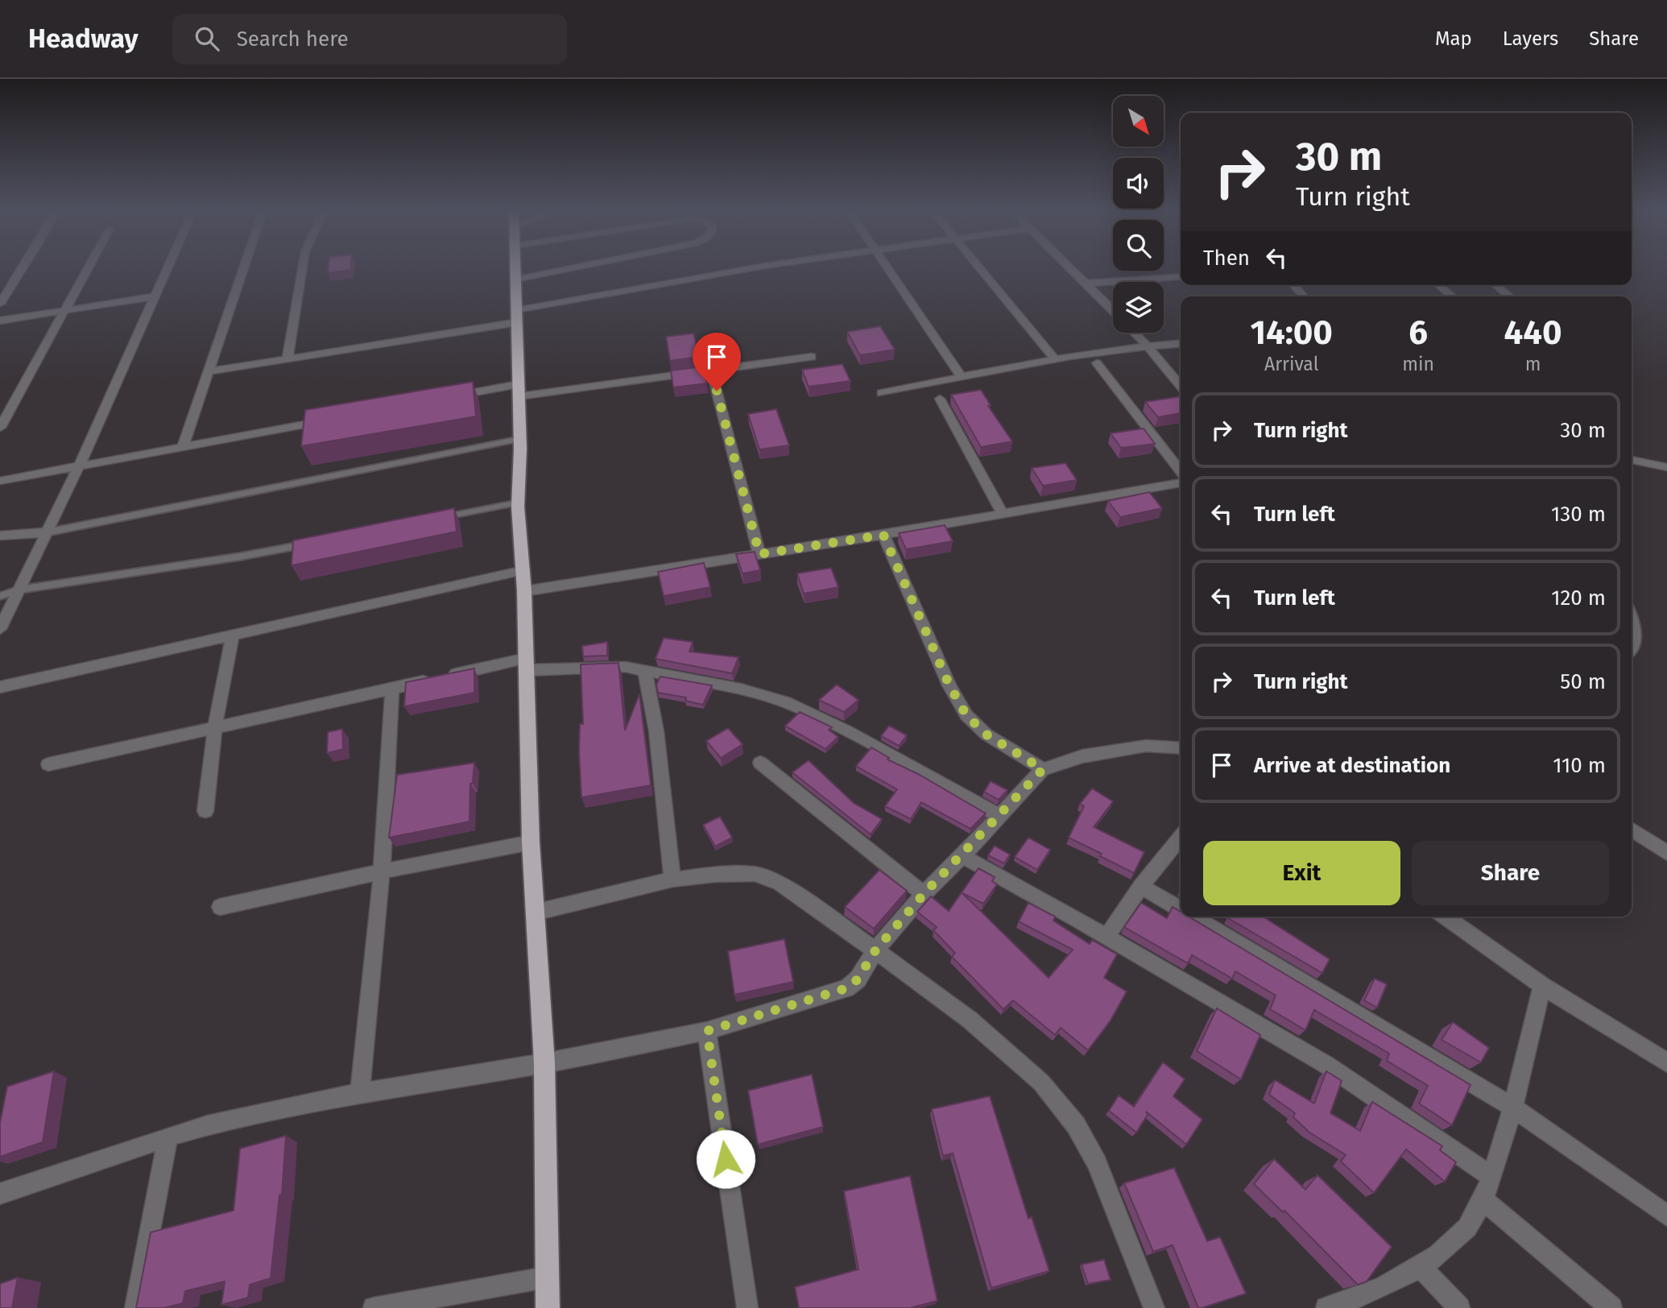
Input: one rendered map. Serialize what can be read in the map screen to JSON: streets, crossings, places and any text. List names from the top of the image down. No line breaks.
{"north":"bottom right","page":{"header":"Headway","search":"Search here","nav":["Map","Layers","Share"],"turn":["30 m","Turn right"],"then":"Then","eta":["14:00","Arrival","6","min","440","m"],"list":[{"name":"Turn right","value":"30 m"},{"name":"Turn left","value":"130 m"},{"name":"Turn left","value":"120 m"},{"name":"Turn right","value":"50 m"},{"name":"Arrive at destination","value":"110 m"}],"buttons":["Exit","Share"]}}
